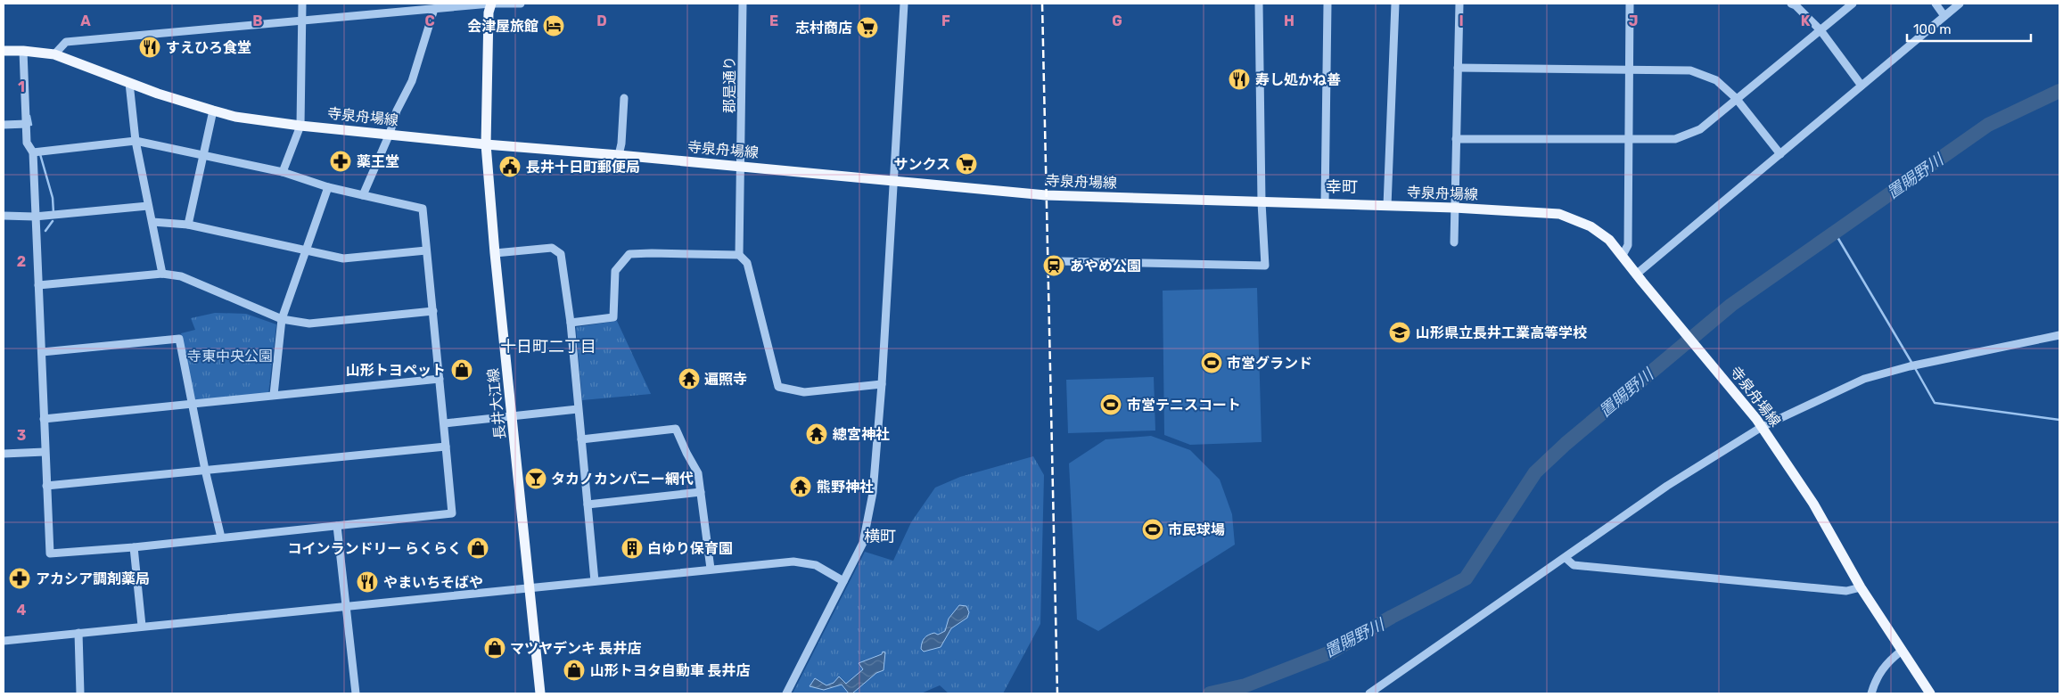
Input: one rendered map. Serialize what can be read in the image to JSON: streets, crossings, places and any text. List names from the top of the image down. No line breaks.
{"streets":{"main road":["寺泉舟場線","長井大江線"],"street":["郡是通り"]},"crossings":[["郡是通り","寺泉舟場線"],["寺泉舟場線","長井大江線"]],"districts":["幸町","十日町二丁目","横町"],"water":["置賜野川"],"parks":["寺東中央公園"],"places":{"hotel":["会津屋旅館"],"supermarket":["志村商店","サンクス"],"restaurant":["すえひろ食堂","寿し処かね善","やまいちそばや"],"pharmacy":["薬王堂","アカシア調剤薬局"],"public building":["長井十日町郵便局"],"station":["あやめ公園"],"school or university":["山形県立長井工業高等学校"],"sports":["市営グランド","市営テニスコート","市民球場"],"shop":["山形トヨペット","コインランドリー らくらく","マツヤデンキ 長井店","山形トヨタ自動車 長井店"],"temple":["遍照寺","總宮神社","熊野神社"],"bar":["タカノカンパニー網代"],"building":["白ゆり保育園"]},"scale_bar":"100 m","grid":{"columns":["A","B","C","D","E","F","G","H","I","J","K"],"rows":["1","2","3","4"]}}
